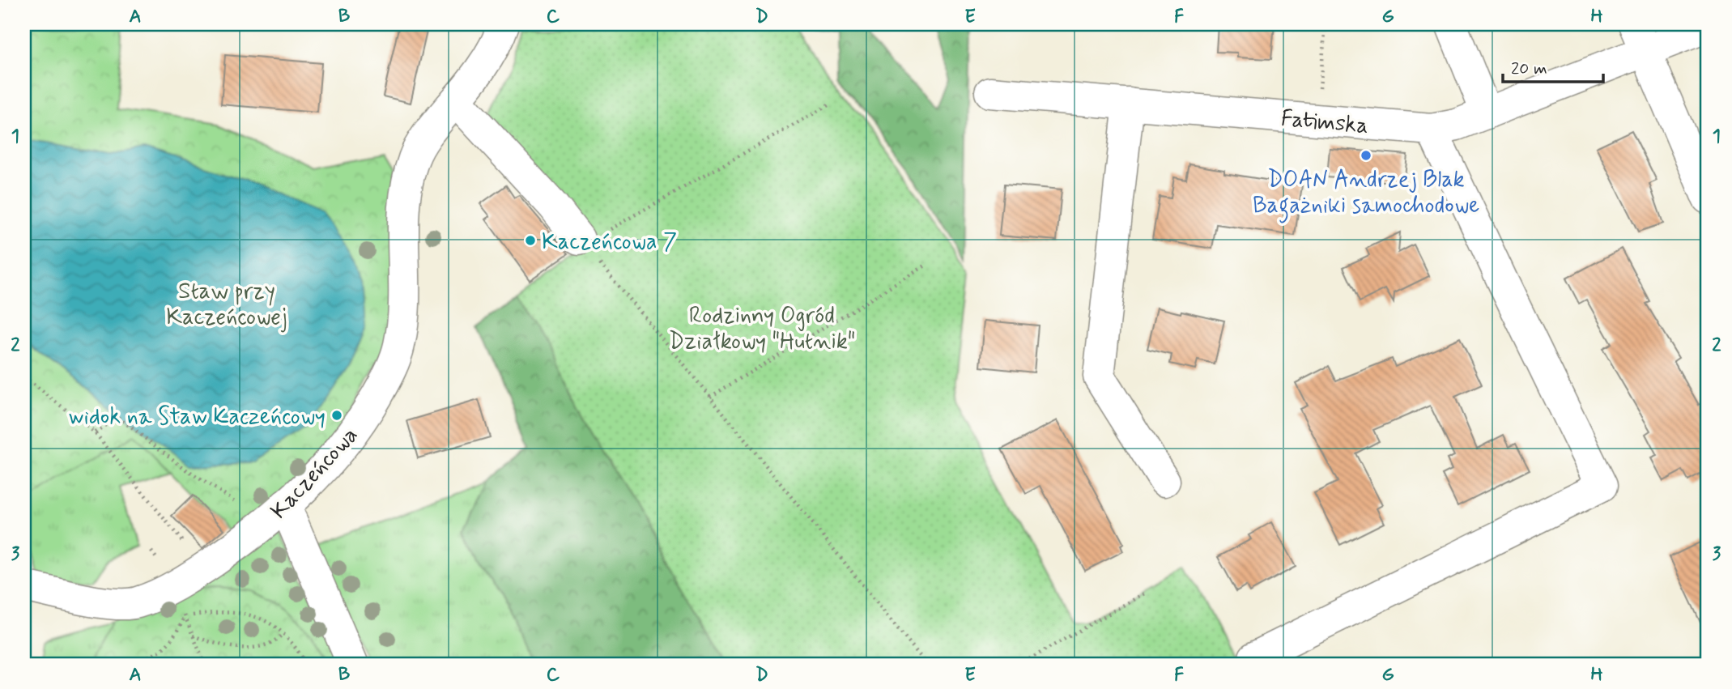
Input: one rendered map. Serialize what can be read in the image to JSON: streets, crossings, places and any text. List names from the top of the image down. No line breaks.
{"streets":{"street":["Fatimska","Kaczeńcowa"]},"parks":["Staw przy Kaczeńcowej","Rodzinny Ogród Działkowy \"Hutnik\""],"places":["DOAN Andrzej Blak Bagażniki samochodowe","Kaczeńcowa 7","widok na Staw Kaczeńcowy"],"scale_bar":"20 m","grid":{"columns":["A","B","C","D","E","F","G","H"],"rows":["1","2","3"]}}
